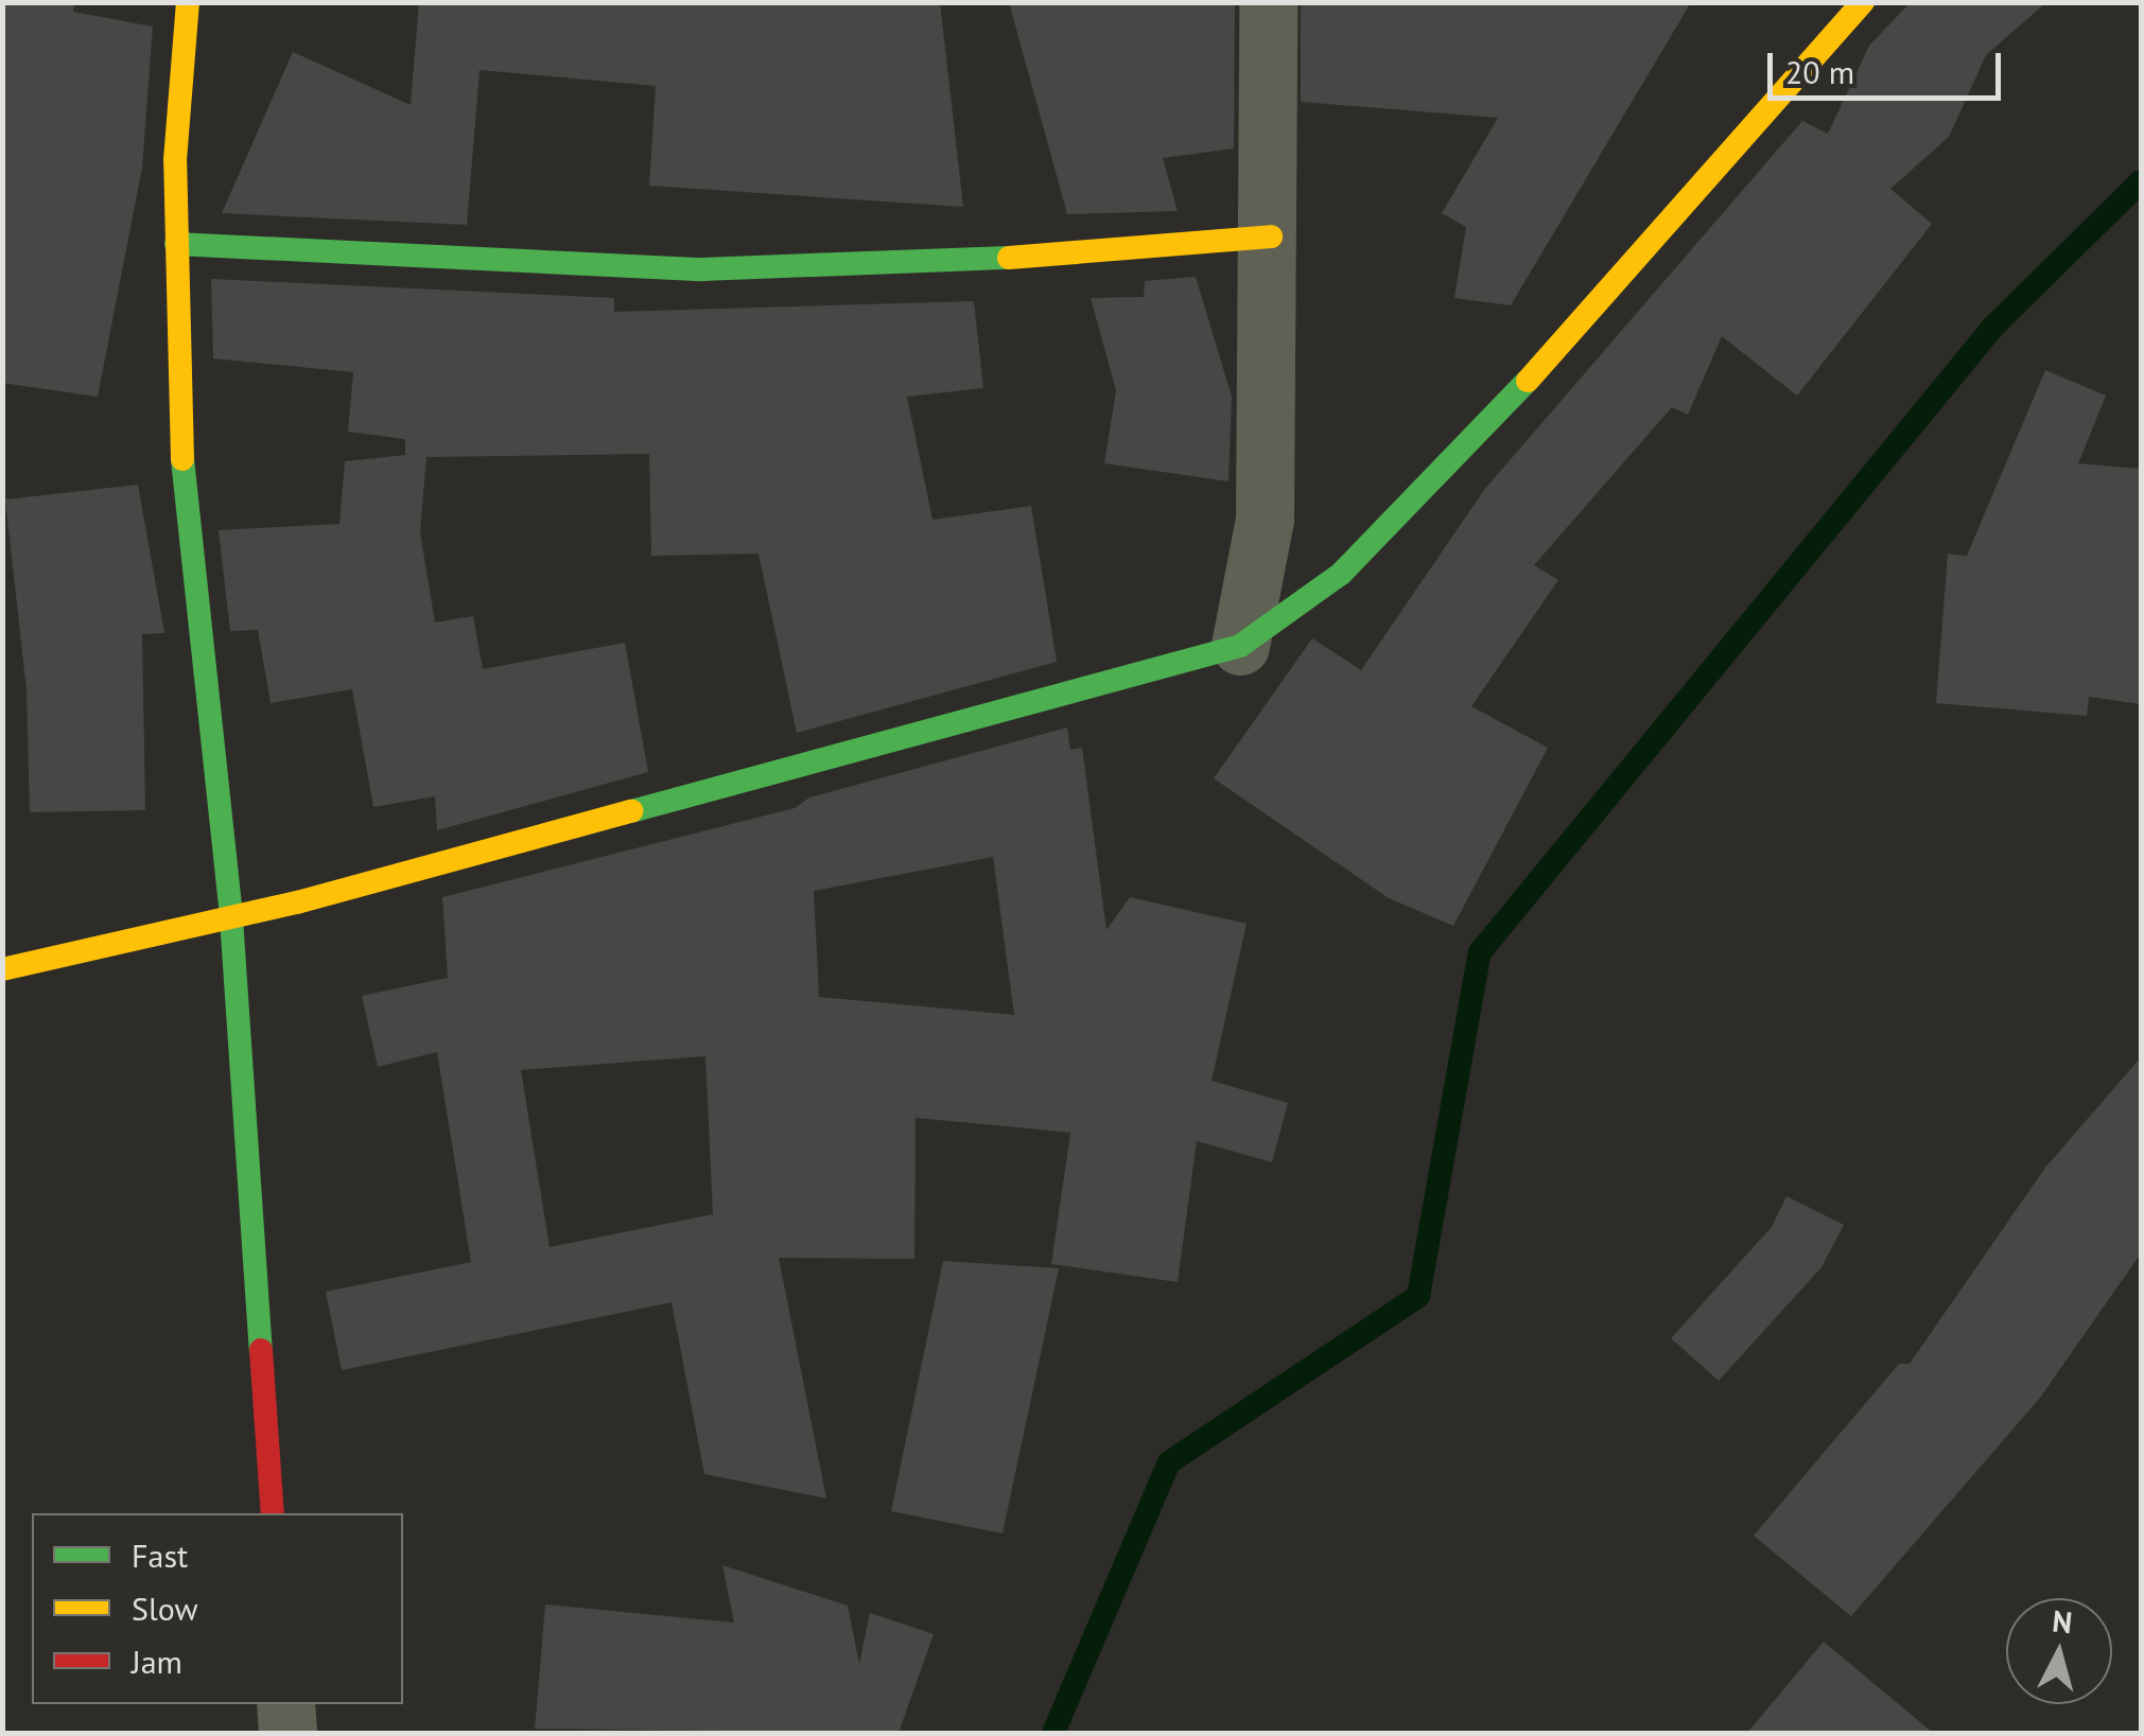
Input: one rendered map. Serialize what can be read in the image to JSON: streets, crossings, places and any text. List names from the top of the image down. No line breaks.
{"legend":["Fast","Slow","Jam"],"scale_bar":"20 m","north":"top"}
